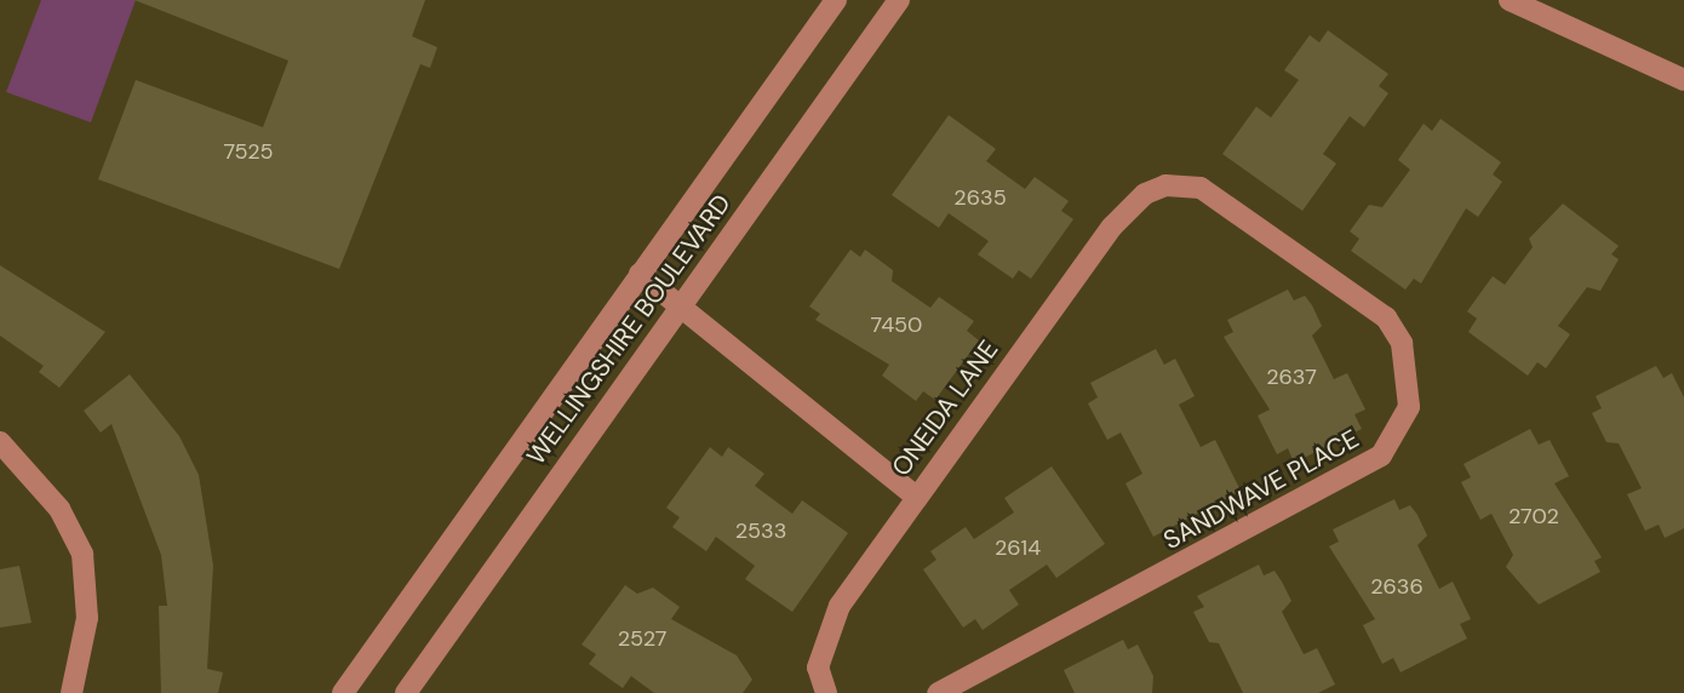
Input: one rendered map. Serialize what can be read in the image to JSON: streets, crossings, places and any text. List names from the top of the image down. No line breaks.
{"streets":{"street":["WELLINGSHIRE BOULEVARD","ONEIDA LANE","SANDWAVE PLACE"]},"crossings":[["ONEIDA LANE","SANDWAVE PLACE"]],"house_numbers":["7525","2635","7450","2637","2702","2533","2614","2636","2527"]}
